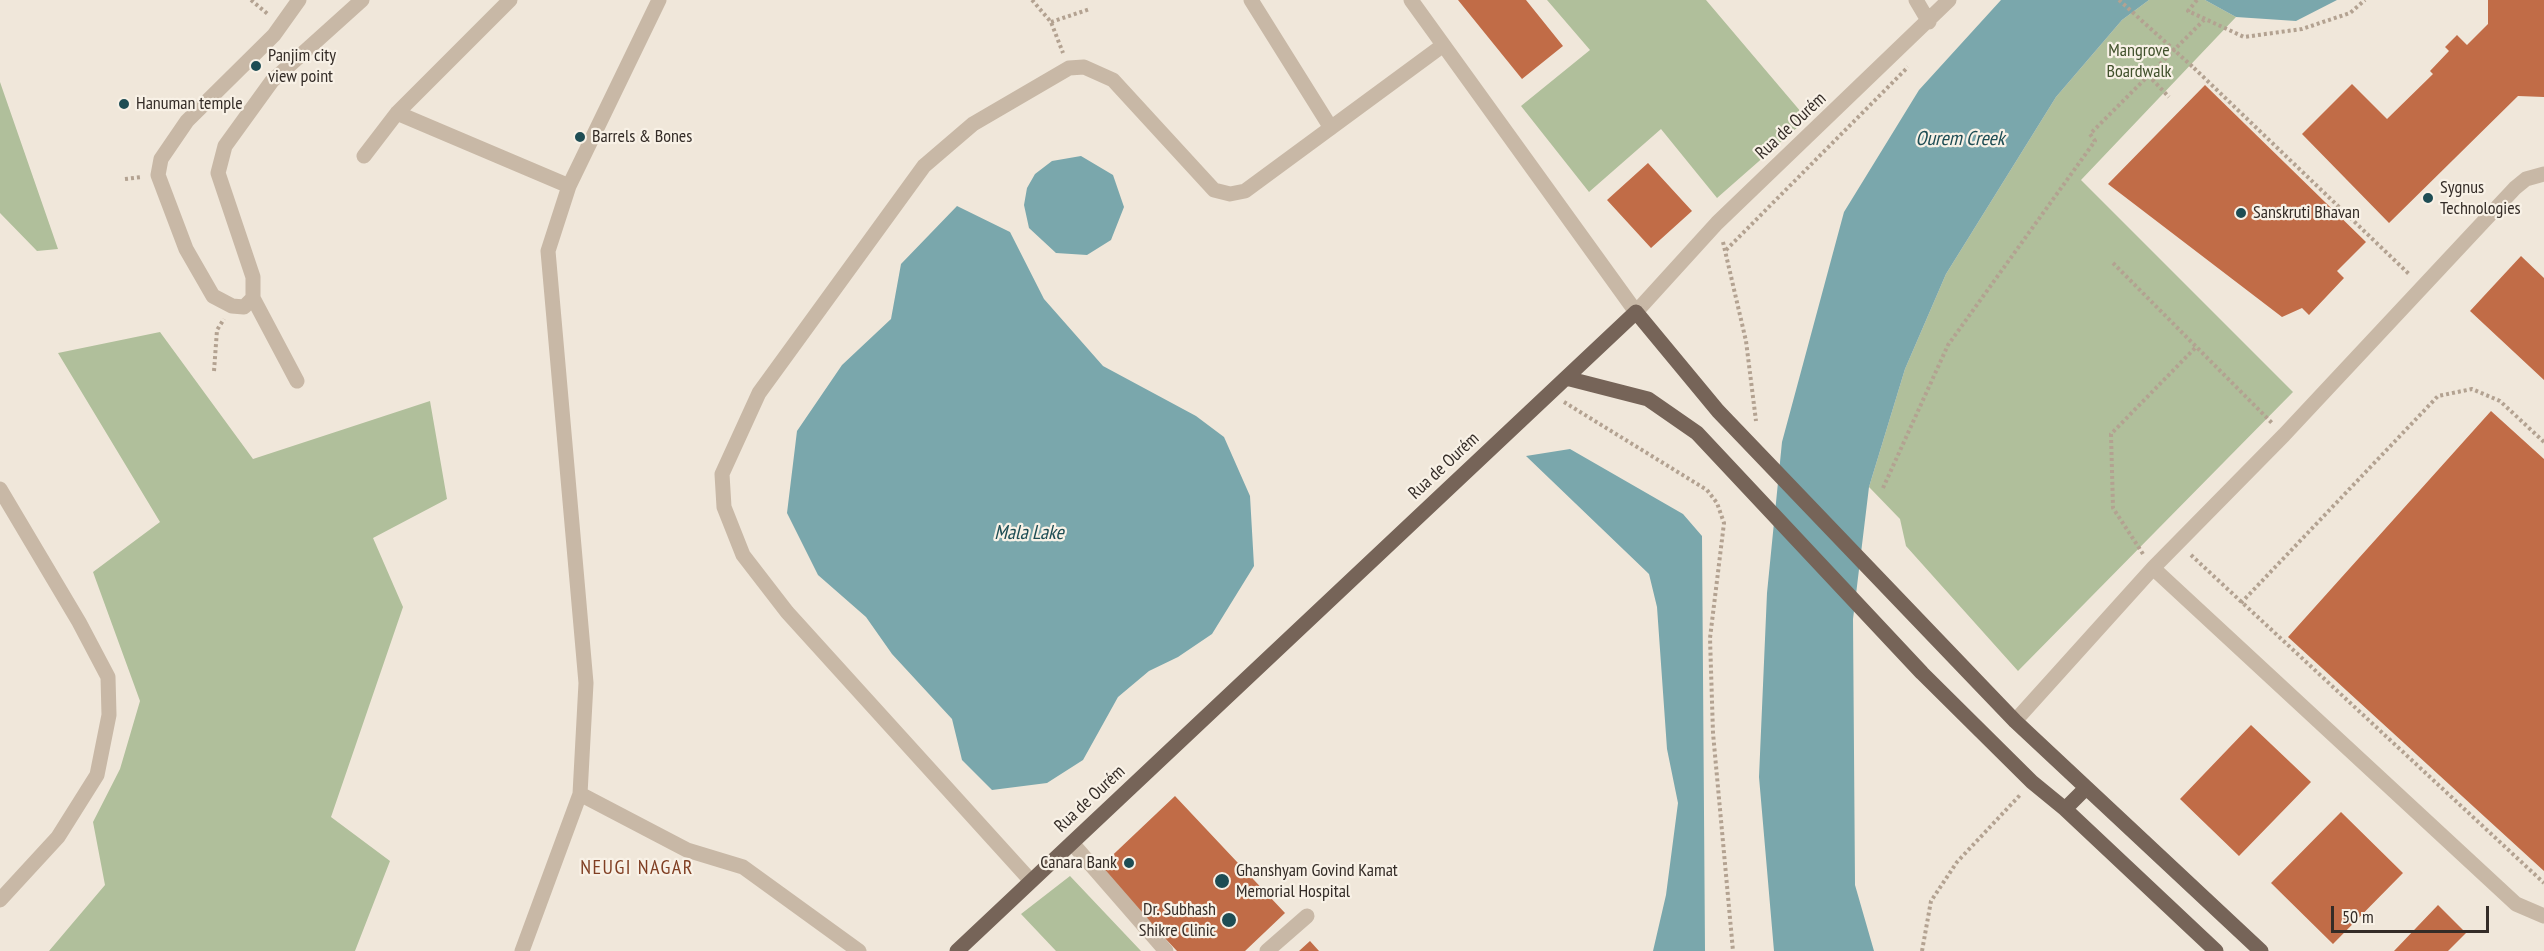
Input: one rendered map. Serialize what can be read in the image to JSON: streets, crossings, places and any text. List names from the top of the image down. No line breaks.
{"streets":{"main road":["Rua de Ourém"]},"districts":["NEUGI NAGAR"],"water":["Ourem Creek","Mala Lake"],"parks":["Mangrove Boardwalk"],"places":["Panjim city view point","Hanuman temple","Barrels & Bones","Sygnus Technologies","Sanskruti Bhavan","Canara Bank","Ghanshyam Govind Kamat Memorial Hospital","Dr. Subhash Shikre Clinic"],"scale_bar":"50 m"}
